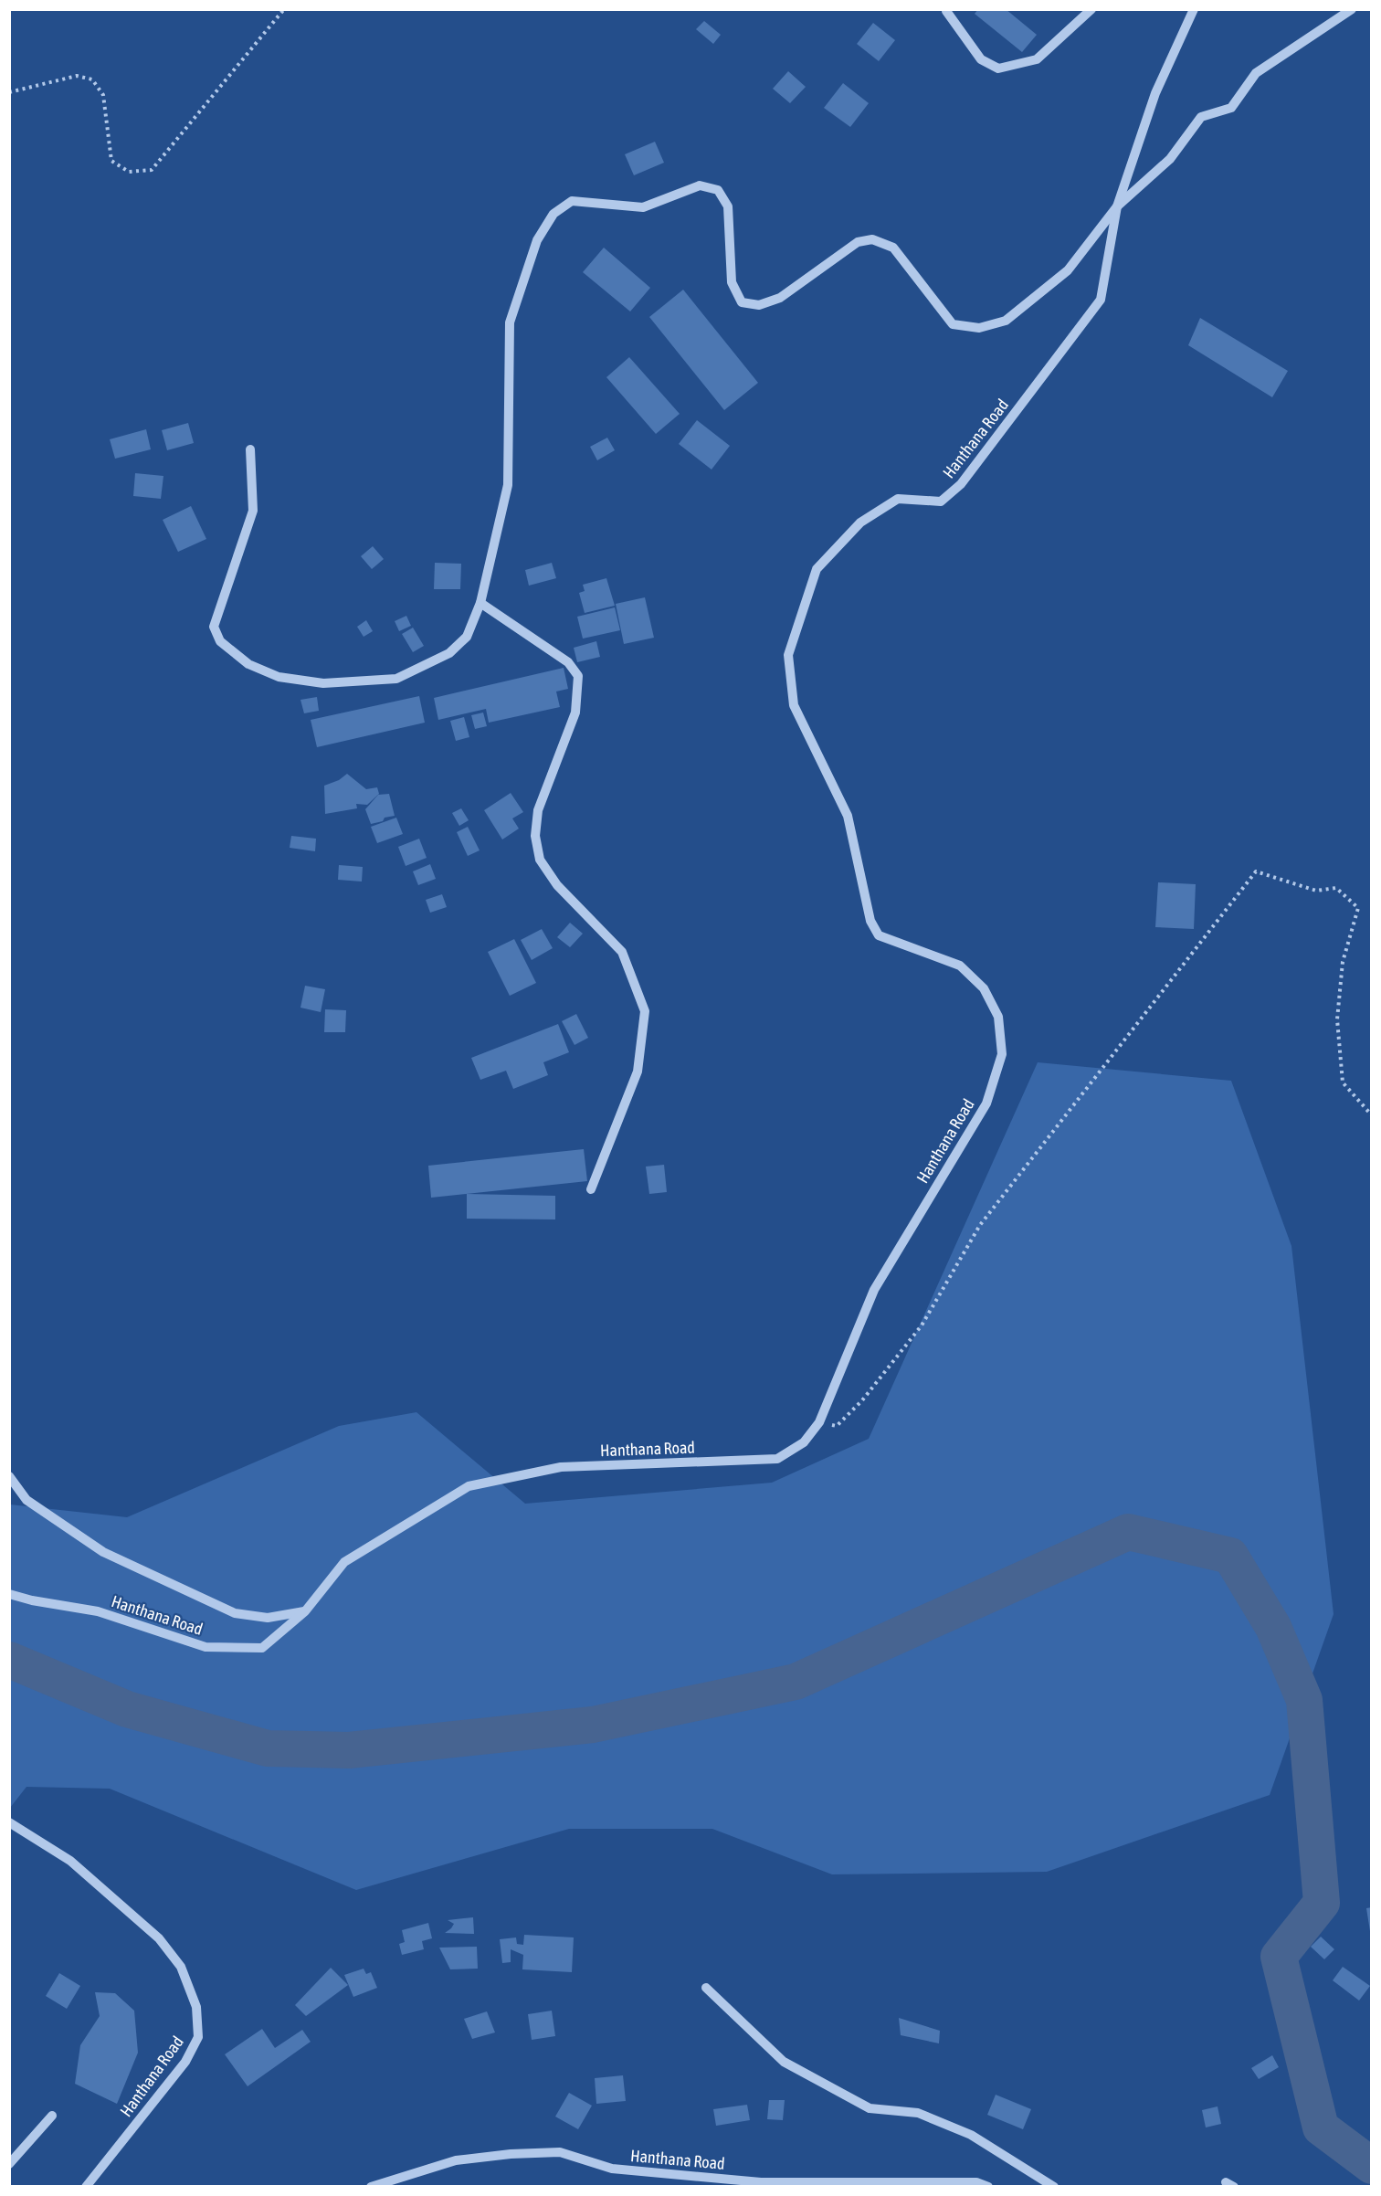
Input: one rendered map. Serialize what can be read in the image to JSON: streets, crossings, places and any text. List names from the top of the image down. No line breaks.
{"streets":{"street":["Hanthana Road"]}}
